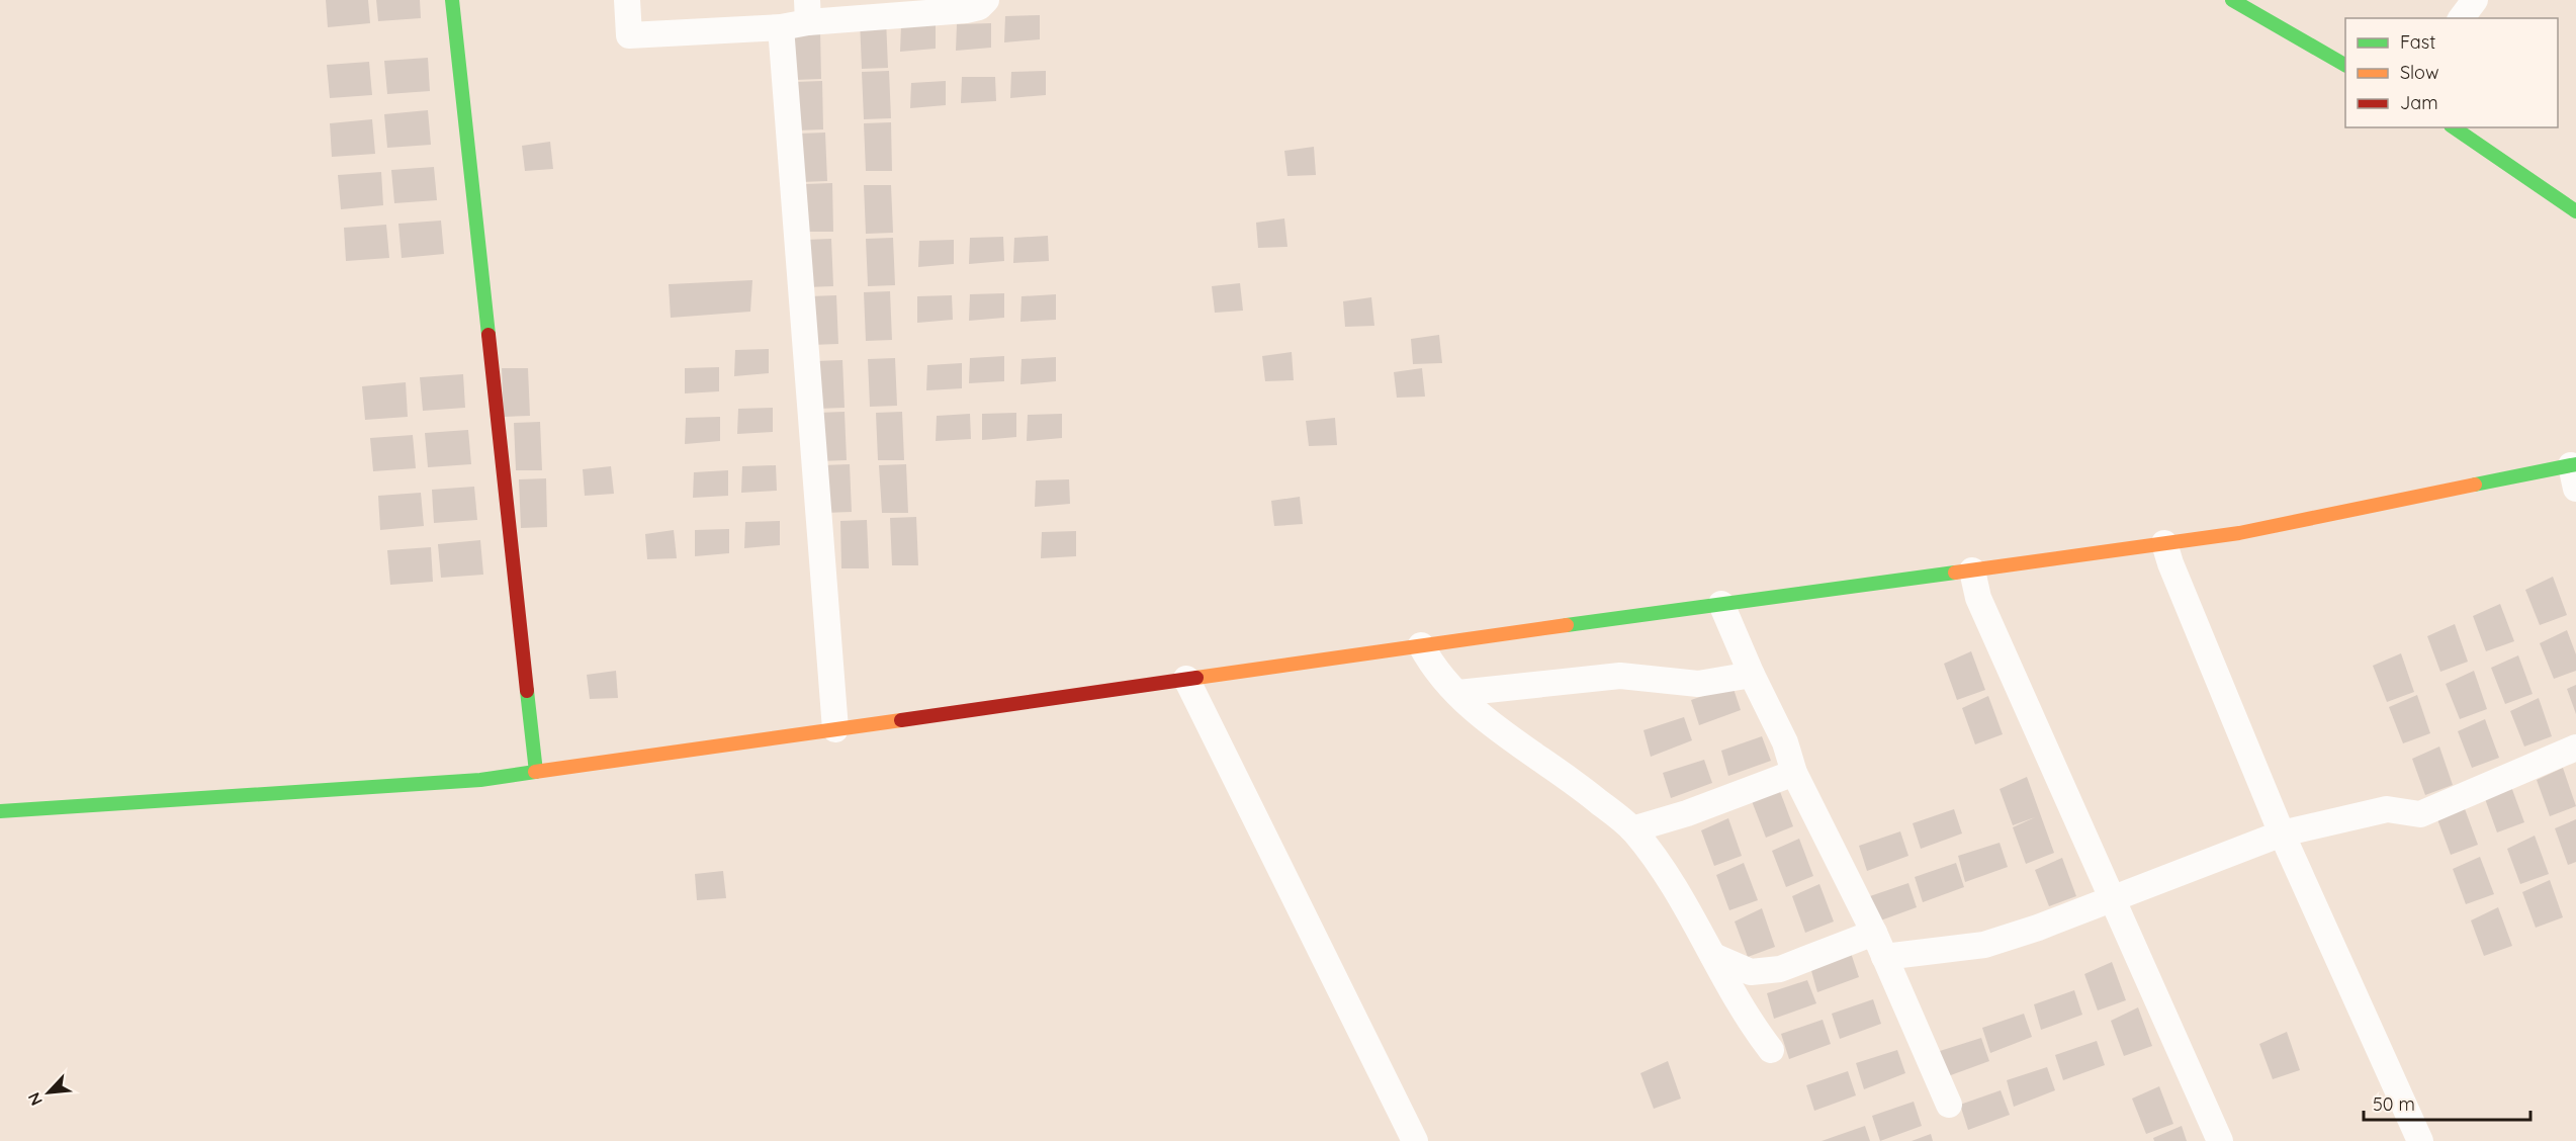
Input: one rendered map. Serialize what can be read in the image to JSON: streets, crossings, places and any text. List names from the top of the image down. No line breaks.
{"legend":["Fast","Slow","Jam"],"scale_bar":"50 m","north":"bottom left"}
